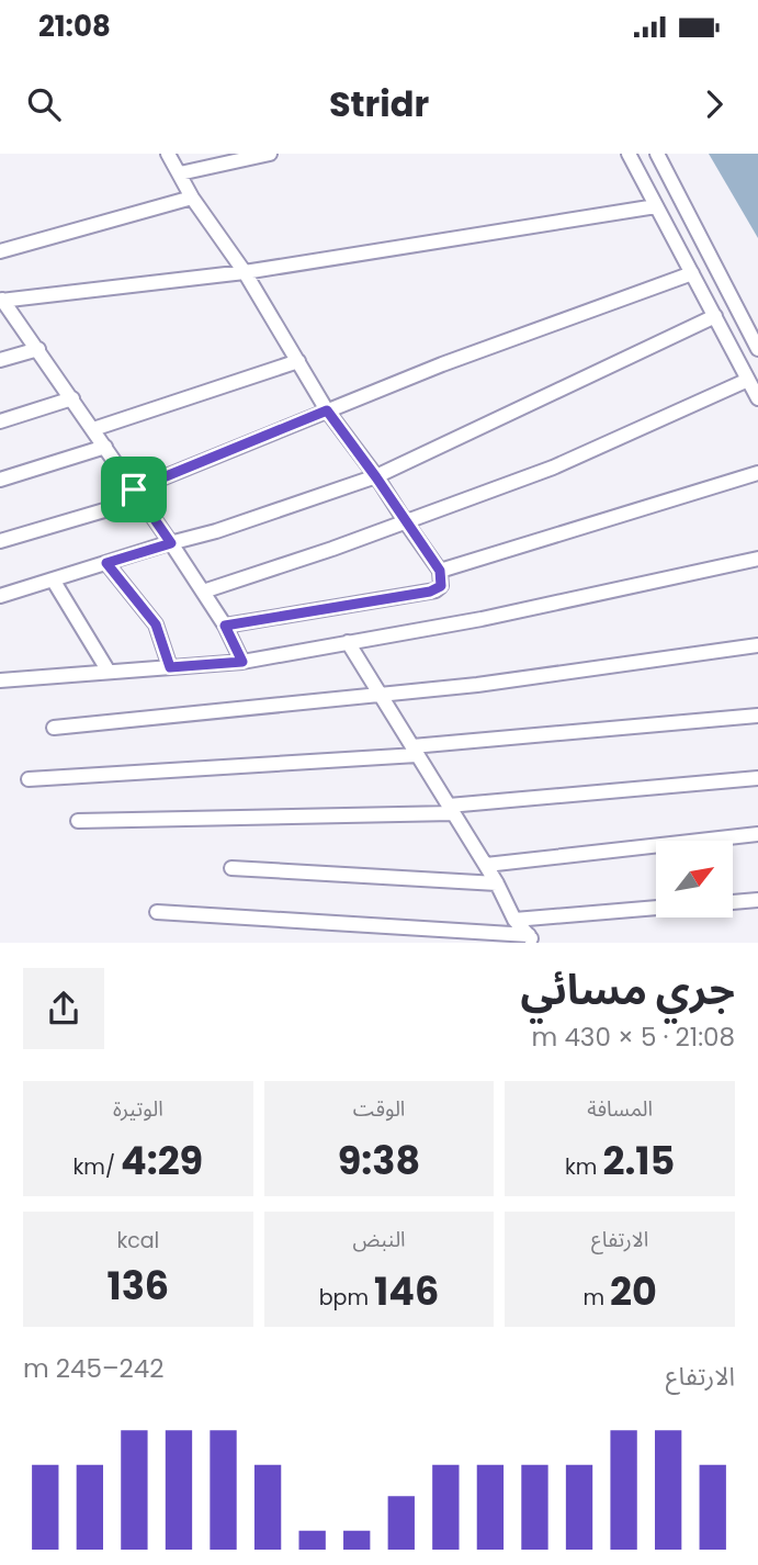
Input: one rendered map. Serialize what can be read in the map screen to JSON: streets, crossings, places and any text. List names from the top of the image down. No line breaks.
{"north":"top right","page":{"status":"21:08","header":"Stridr","heading":["جري مسائي","21:08 · 5 × 430 m"],"stats":[["المسافة","2.15 km"],["الوقت","9:38"],["الوتيرة","4:29 /km"],["الارتفاع","20 m"],["النبض","146 bpm"],["kcal","136"]],"chart":["الارتفاع","242–245 m"]}}
